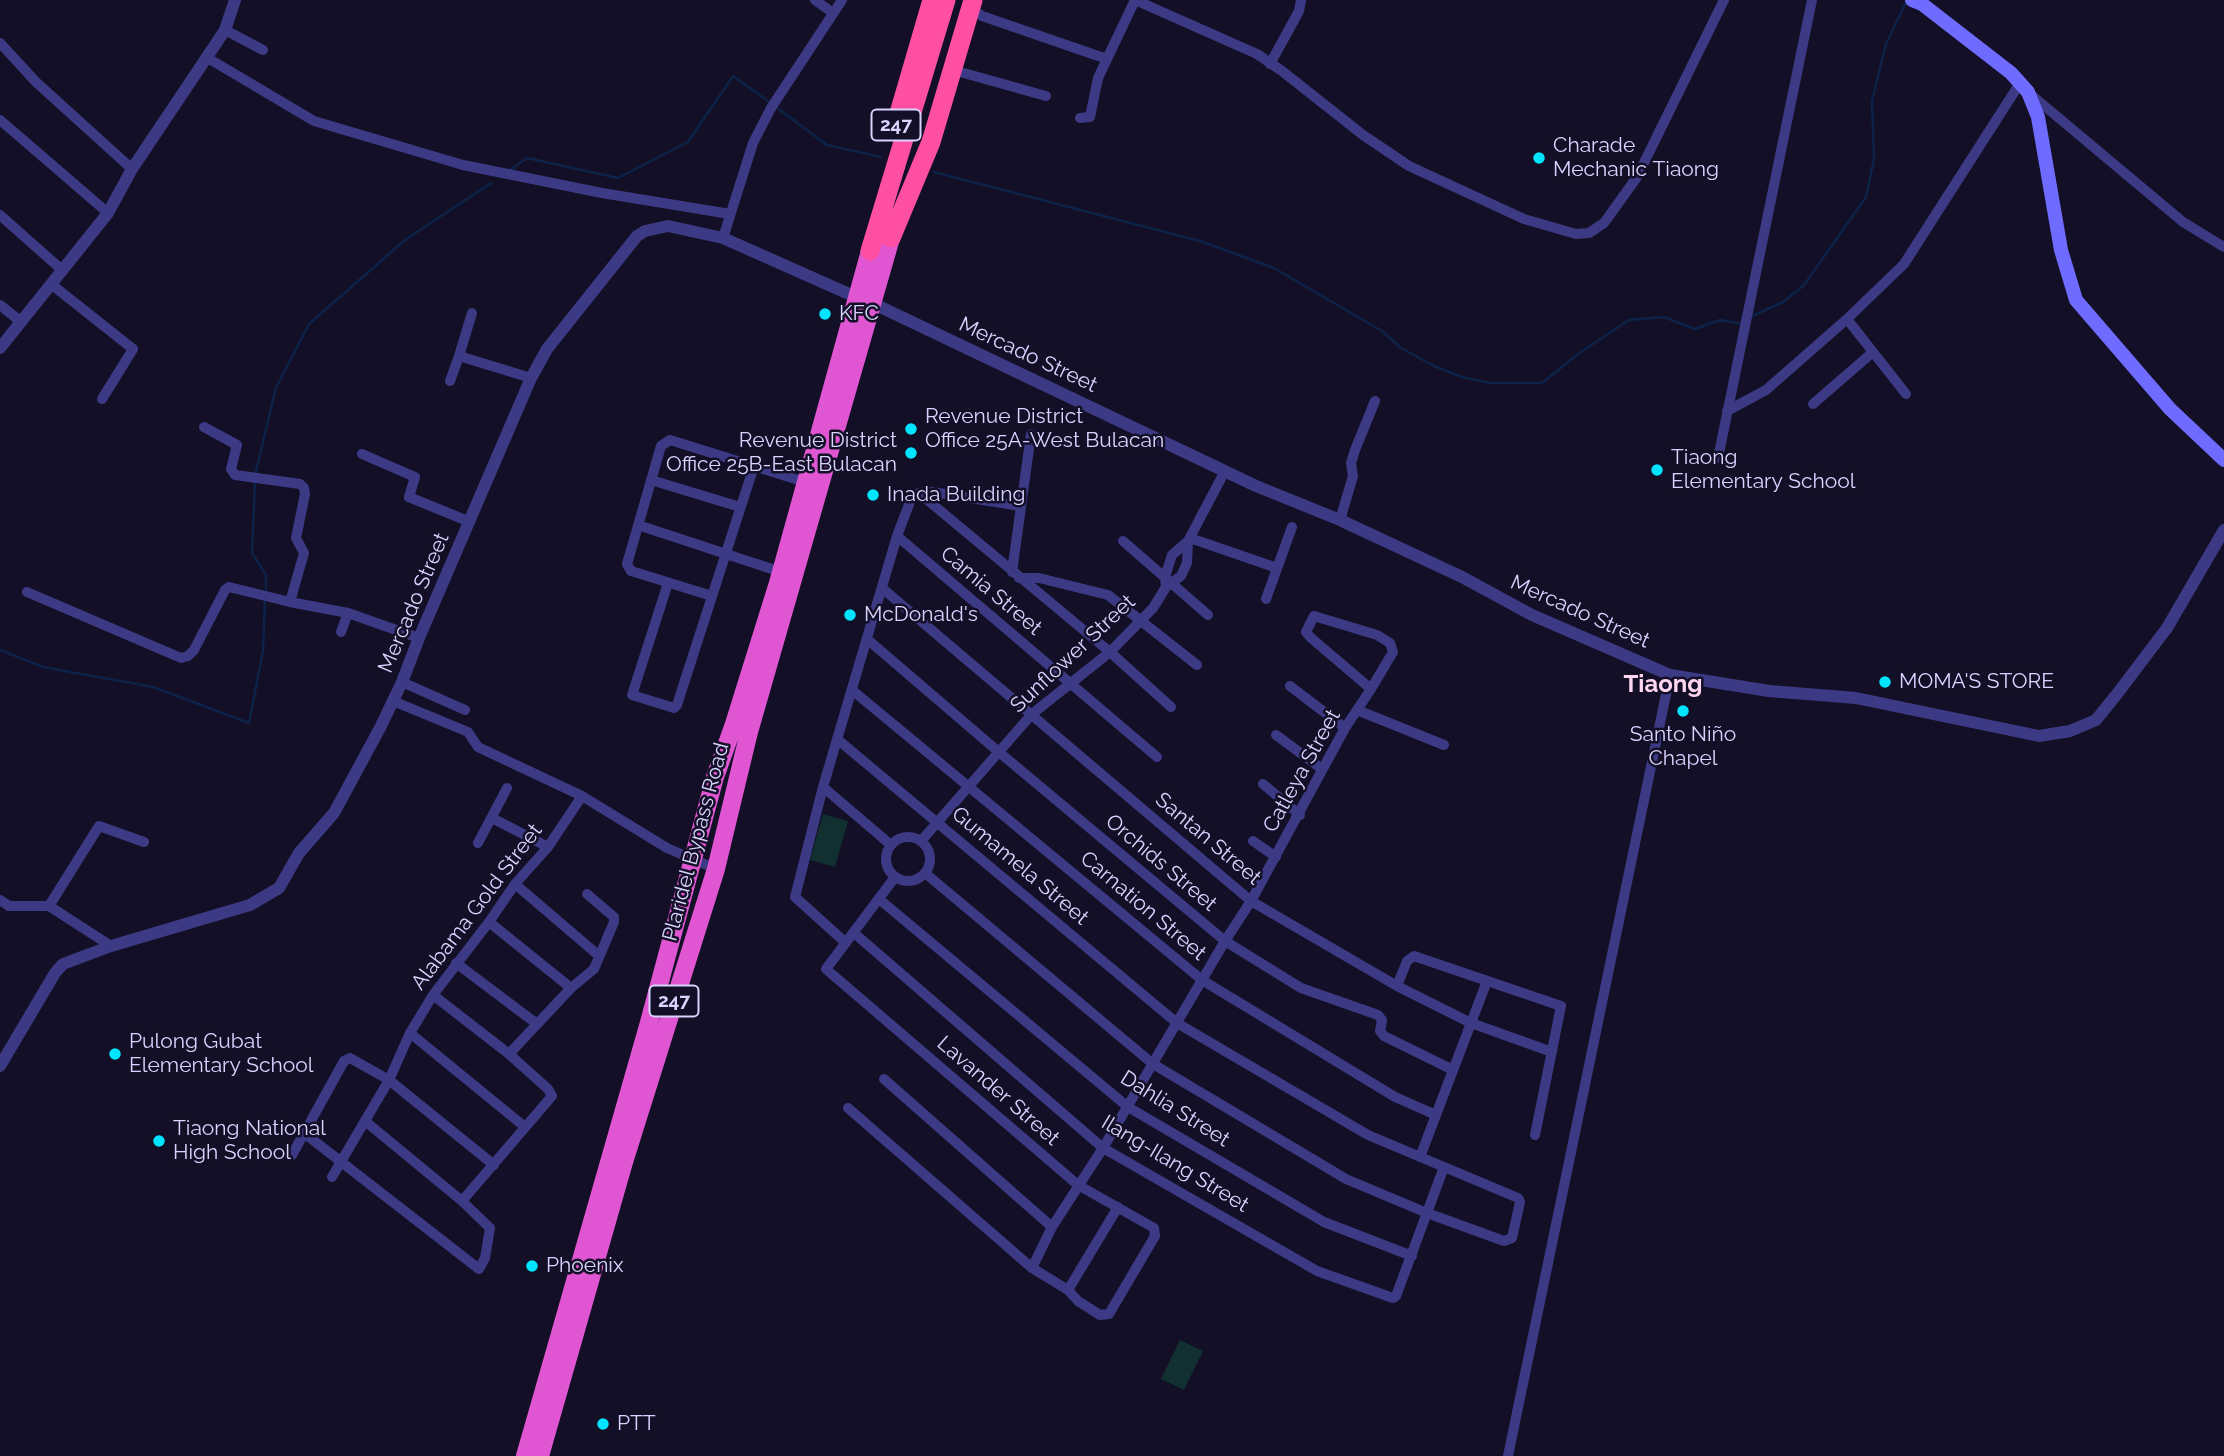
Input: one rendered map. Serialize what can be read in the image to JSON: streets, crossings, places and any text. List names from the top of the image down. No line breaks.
{"streets":{"highway":["247","Plaridel Bypass Road"],"street":["Mercado Street","Camia Street","Sunflower Street","Catleya Street","Santan Street","Orchids Street","Gumamela Street","Carnation Street","Alabama Gold Street","Lavander Street","Dahlia Street","Ilang-Ilang Street"]},"crossings":[["247","Plaridel Bypass Road"],["Mercado Street","Sunflower Street"],["Mercado Street","Plaridel Bypass Road"],["Camia Street","Sunflower Street"],["Sunflower Street","Santan Street"],["Sunflower Street","Orchids Street"],["Sunflower Street","Gumamela Street"],["Sunflower Street","Carnation Street"],["Catleya Street","Santan Street"],["Catleya Street","Orchids Street"],["Catleya Street","Gumamela Street"],["Catleya Street","Carnation Street"],["Catleya Street","Lavander Street"],["Catleya Street","Dahlia Street"],["Catleya Street","Ilang-Ilang Street"],["Gumamela Street","Ilang-Ilang Street"],["Dahlia Street","Ilang-Ilang Street"]],"districts":["Tiaong"],"places":["Charade Mechanic Tiaong","KFC","Revenue District Office 25A-West Bulacan","Revenue District Office 25B-East Bulacan","Tiaong Elementary School","Inada Building","McDonald's","MOMA'S STORE","Santo Niño Chapel","Pulong Gubat Elementary School","Tiaong National High School","Phoenix","PTT"]}
